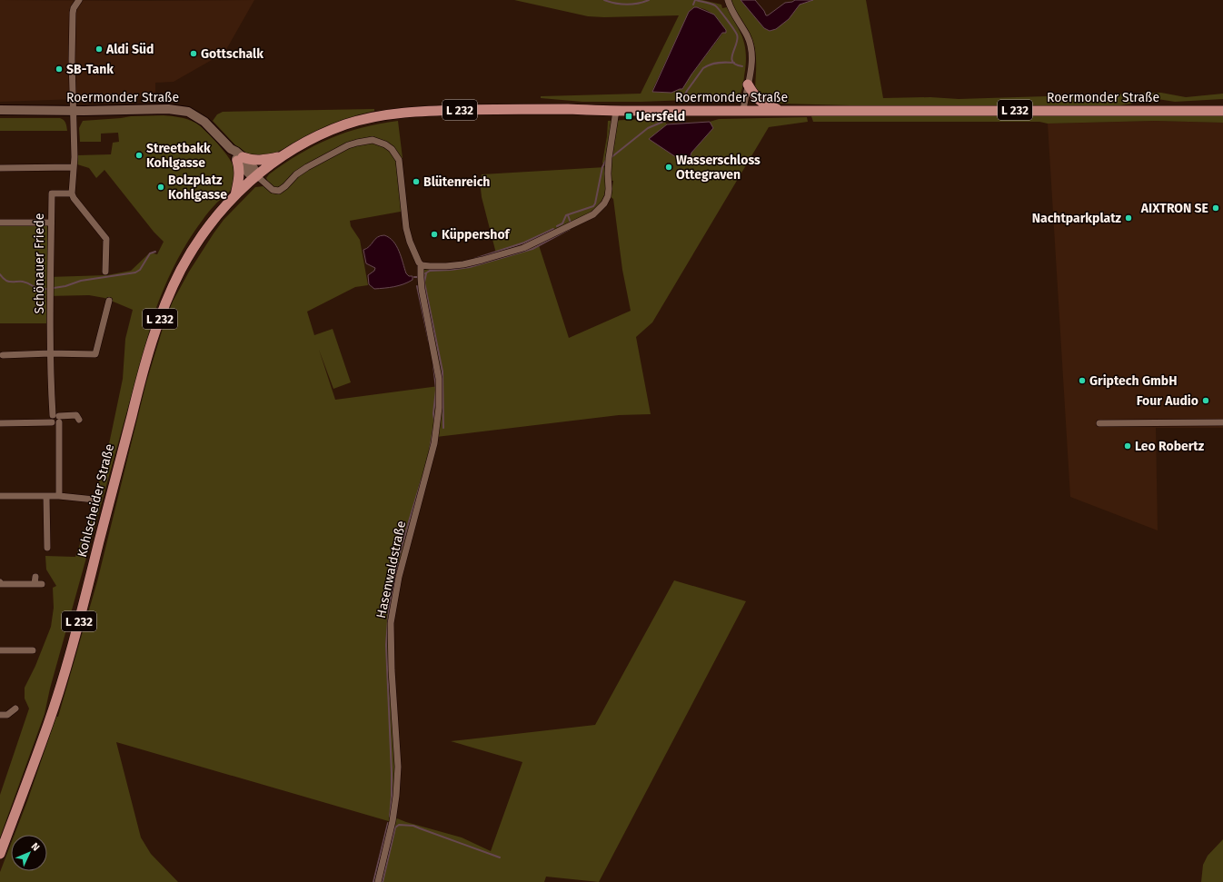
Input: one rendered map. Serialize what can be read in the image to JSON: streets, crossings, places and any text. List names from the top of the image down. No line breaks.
{"streets":{"main road":["Roermonder Straße","L 232","Kohlscheider Straße"],"street":["Schönauer Friede","Hasenwaldstraße"]},"crossings":[["Roermonder Straße","Kohlscheider Straße"]],"places":{"other":["Aldi Süd","Gottschalk","SB-Tank","Streetbakk Kohlgasse","Wasserschloss Ottegraven","Blütenreich","Bolzplatz Kohlgasse","AIXTRON SE","Nachtparkplatz","Küppershof","Griptech GmbH","Four Audio","Leo Robertz"],"transit":["Uersfeld"]},"north":"top right"}
